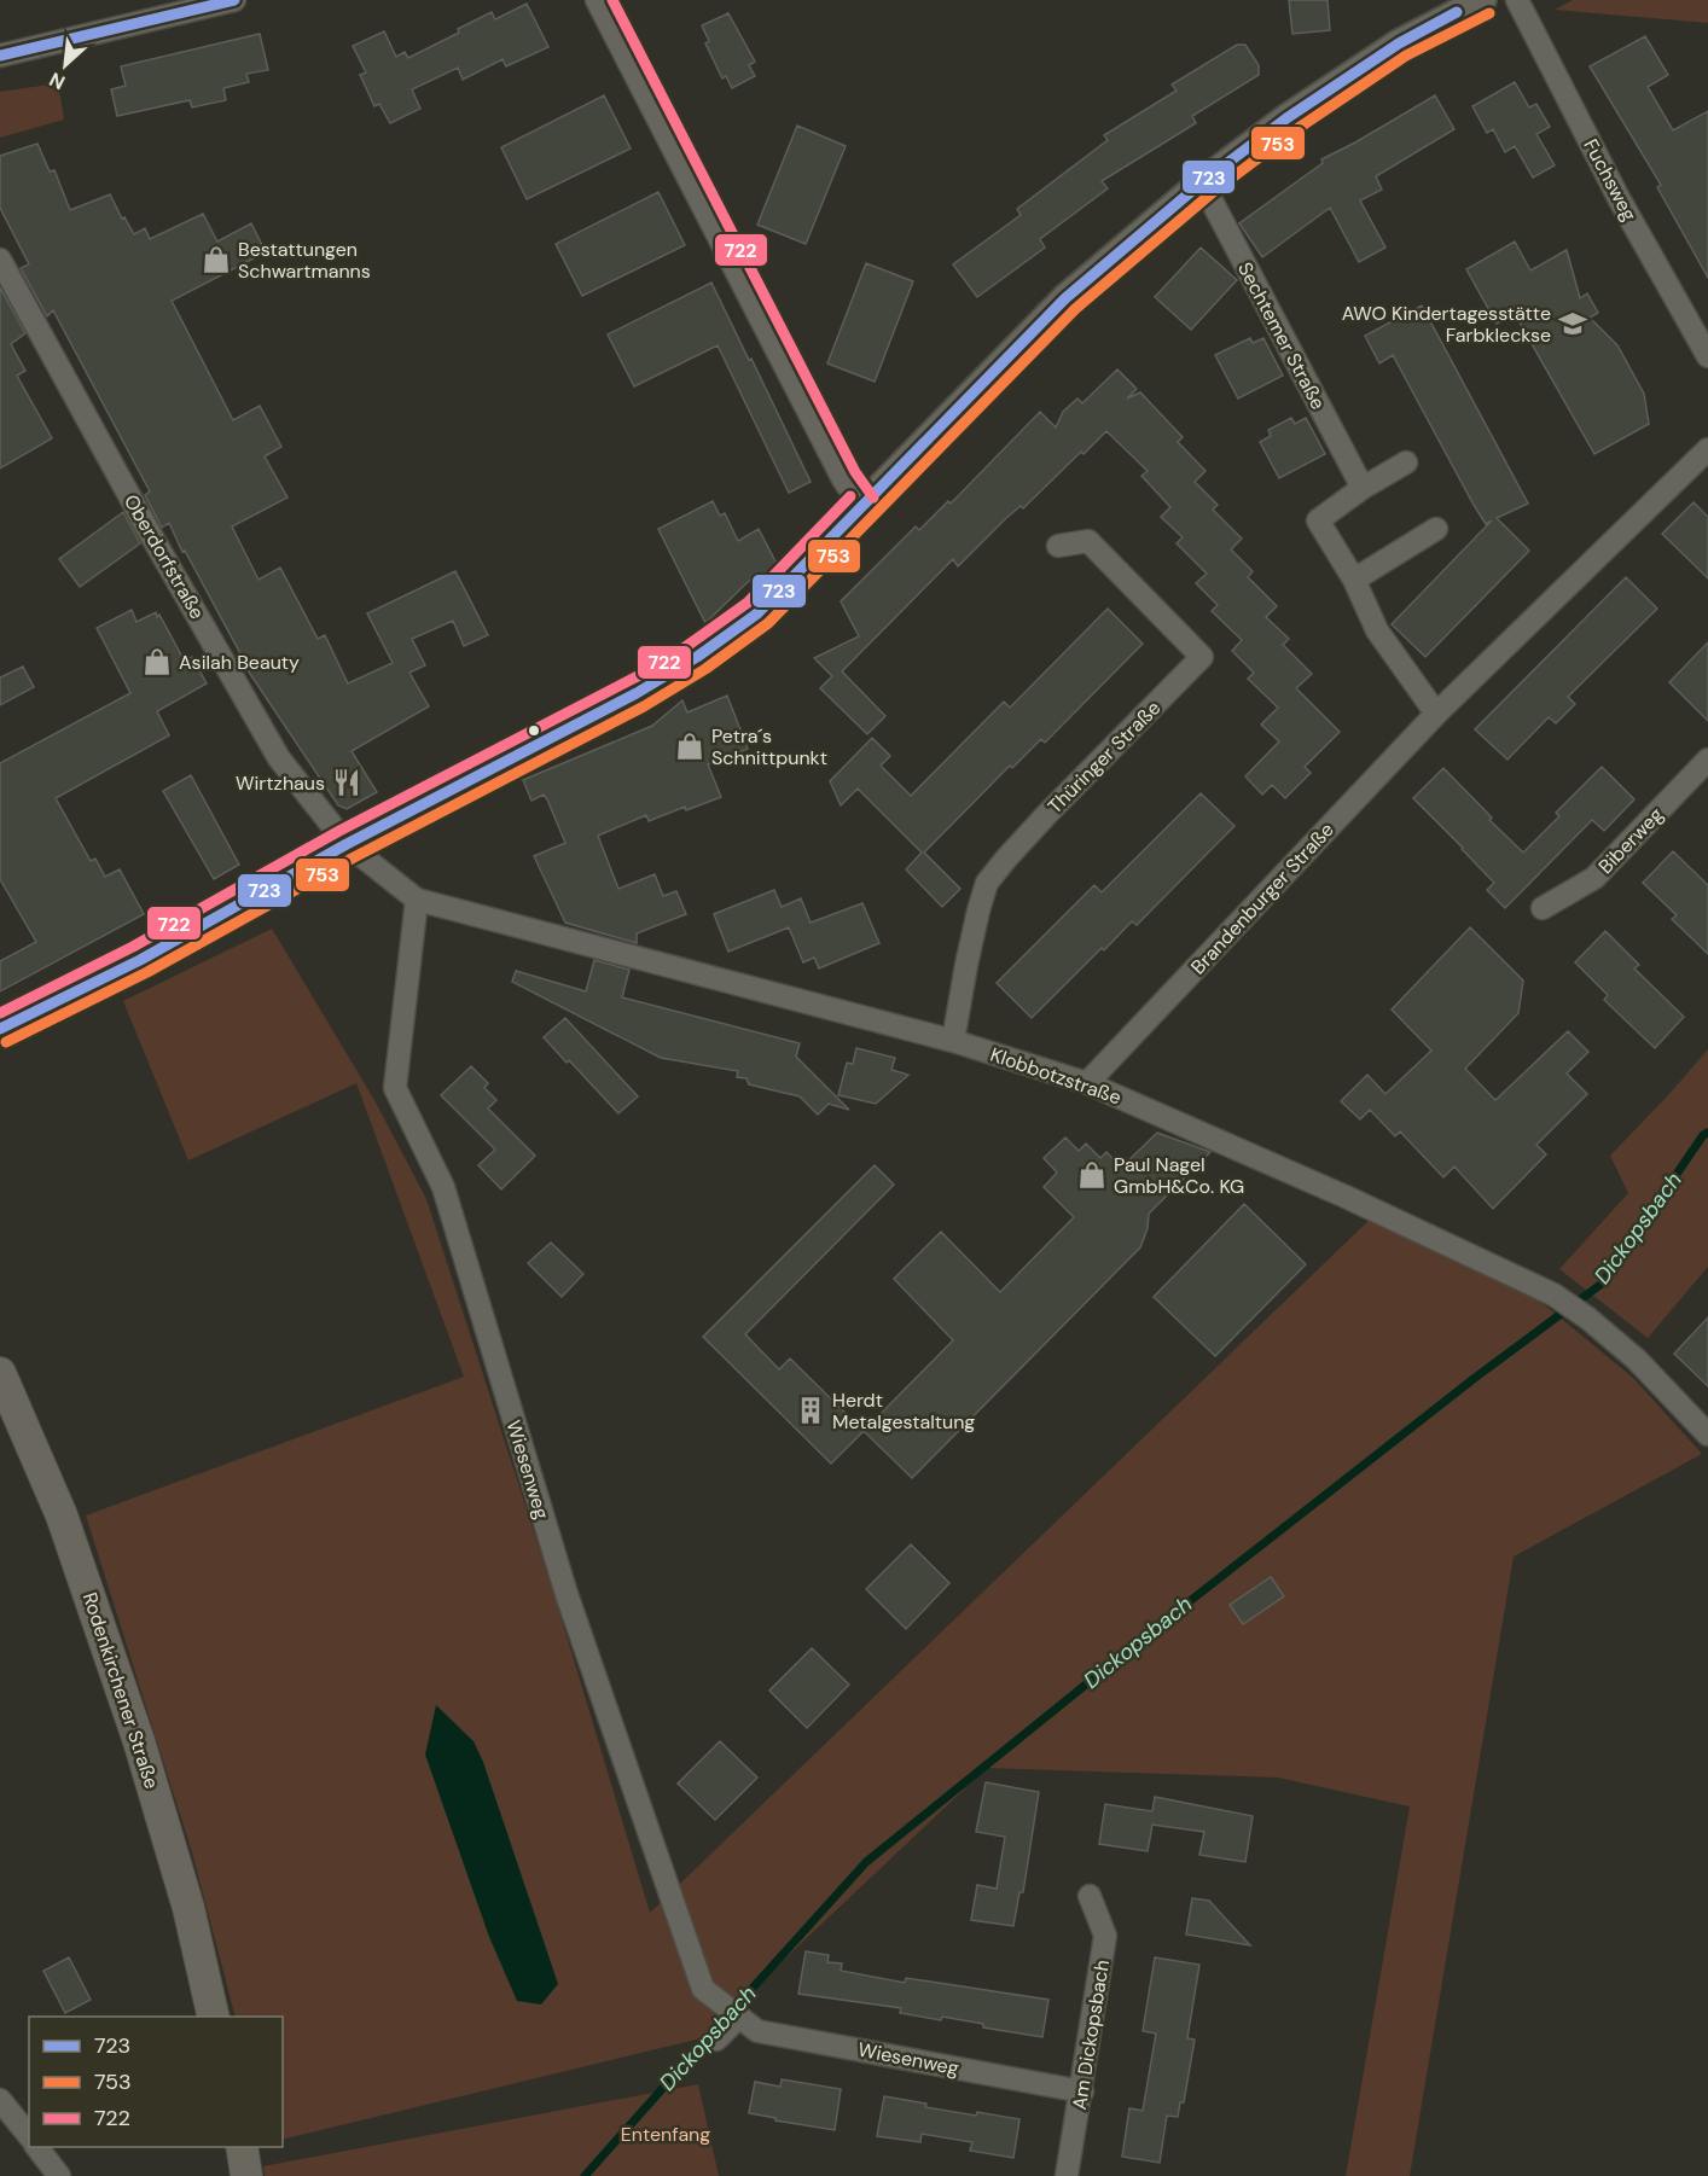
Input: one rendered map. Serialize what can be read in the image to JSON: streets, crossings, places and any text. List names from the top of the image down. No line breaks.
{"streets":{"main road":["Rodenkirchener Straße"],"street":["Fuchsweg","Sechtemer Straße","Oberdorfstraße","Thüringer Straße","Biberweg","Brandenburger Straße","Klobbotzstraße","Wiesenweg","Am Dickopsbach"]},"crossings":[["Oberdorfstraße","Klobbotzstraße"],["Thüringer Straße","Klobbotzstraße"],["Brandenburger Straße","Klobbotzstraße"],["Klobbotzstraße","Wiesenweg"],["Wiesenweg","Am Dickopsbach"]],"water":["Dickopsbach"],"parks":["Entenfang"],"places":{"shop":["Bestattungen Schwartmanns","Asilah Beauty","Petra´s Schnittpunkt","Paul Nagel GmbH&Co. KG"],"school or university":["AWO Kindertagesstätte Farbkleckse"],"restaurant":["Wirtzhaus"],"building":["Herdt Metalgestaltung"]},"lines":["transit line 723","transit line 722","transit line 753"],"legend":["723","753","722"],"north":"bottom left"}
